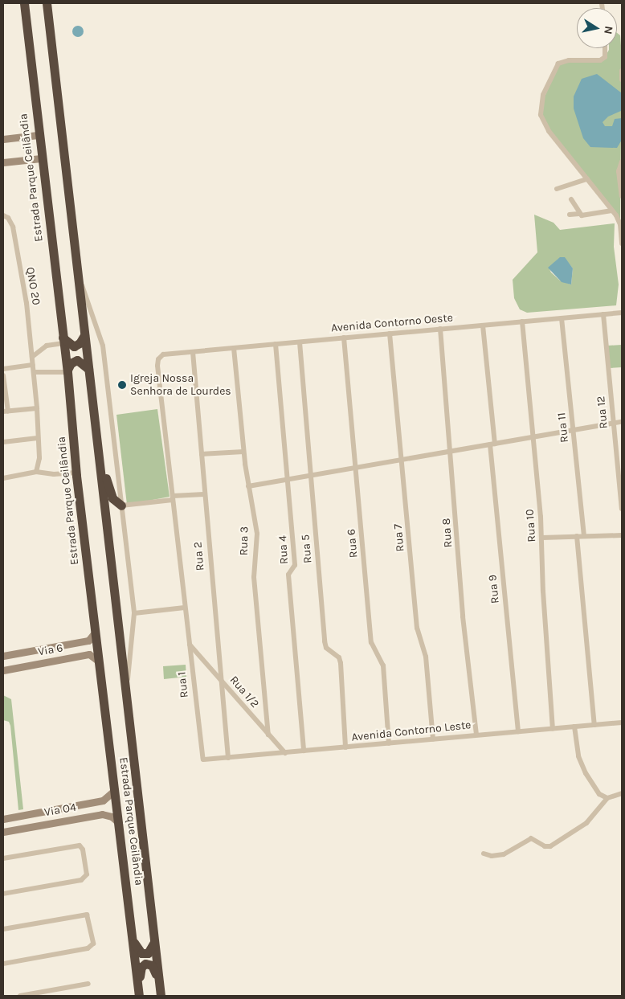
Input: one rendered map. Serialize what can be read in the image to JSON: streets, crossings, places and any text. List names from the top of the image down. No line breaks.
{"streets":{"highway":["Estrada Parque Ceilândia"],"main road":["Via 6","Via O4"],"street":["QNO 20","Avenida Contorno Oeste","Rua 12","Rua 11","Rua 10","Rua 8","Rua 7","Rua 3","Rua 6","Rua 5","Rua 4","Rua 2","Rua 9","Rua 1","Rua 1/2","Avenida Contorno Leste"]},"crossings":[["Estrada Parque Ceilândia","Via 6"],["Estrada Parque Ceilândia","Via O4"],["Avenida Contorno Oeste","Rua 12"],["Avenida Contorno Oeste","Rua 11"],["Avenida Contorno Oeste","Rua 10"],["Avenida Contorno Oeste","Rua 8"],["Avenida Contorno Oeste","Rua 7"],["Avenida Contorno Oeste","Rua 3"],["Avenida Contorno Oeste","Rua 6"],["Avenida Contorno Oeste","Rua 5"],["Avenida Contorno Oeste","Rua 4"],["Avenida Contorno Oeste","Rua 2"],["Avenida Contorno Oeste","Rua 9"],["Avenida Contorno Oeste","Rua 1"],["Rua 10","Avenida Contorno Leste"],["Rua 8","Avenida Contorno Leste"],["Rua 7","Avenida Contorno Leste"],["Rua 3","Rua 1/2"],["Rua 6","Avenida Contorno Leste"],["Rua 5","Avenida Contorno Leste"],["Rua 4","Avenida Contorno Leste"],["Rua 2","Rua 1/2"],["Rua 2","Avenida Contorno Leste"],["Rua 9","Avenida Contorno Leste"],["Rua 1","Rua 1/2"],["Rua 1","Avenida Contorno Leste"],["Rua 1/2","Avenida Contorno Leste"]],"places":["Igreja Nossa Senhora de Lourdes"],"north":"right"}
